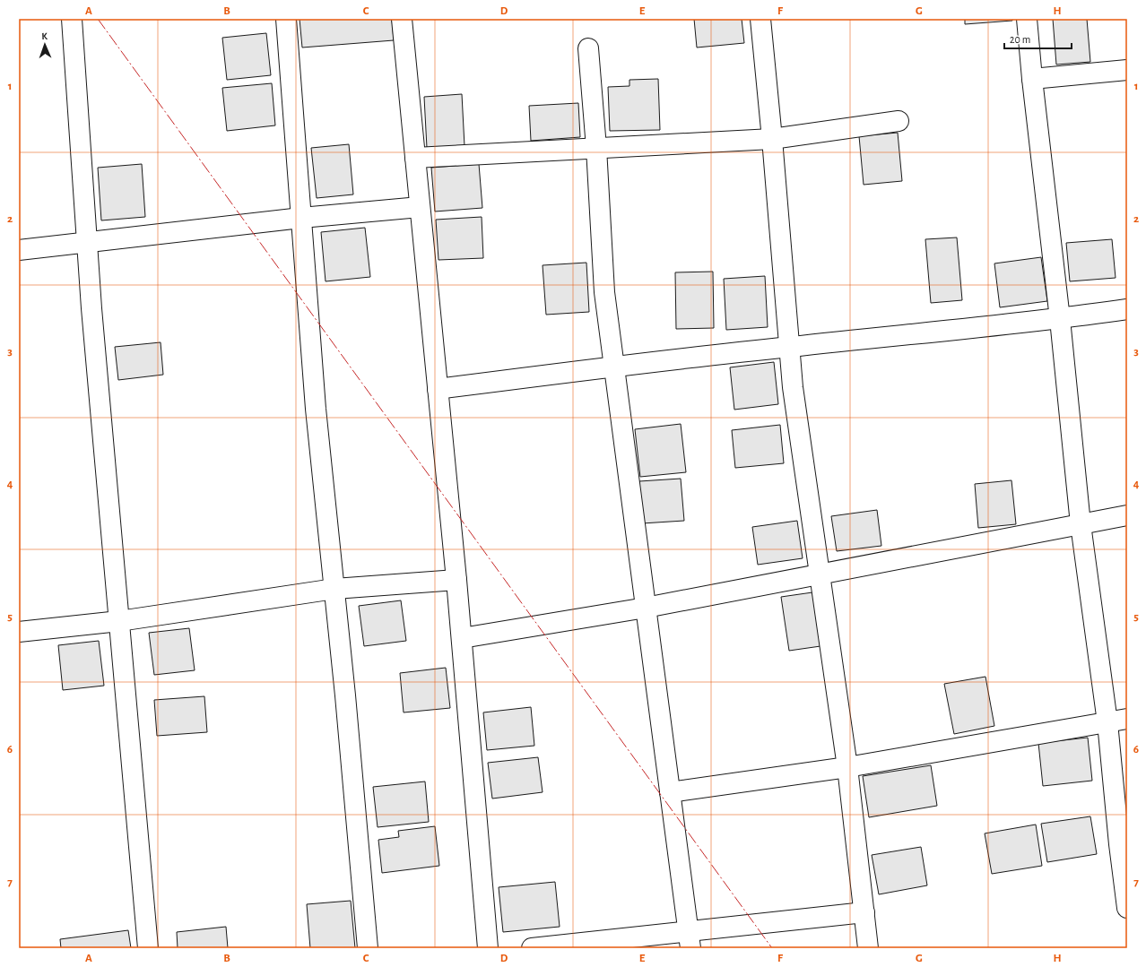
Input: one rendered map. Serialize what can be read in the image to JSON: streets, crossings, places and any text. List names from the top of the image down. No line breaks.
{"scale_bar":"20 m","north":"top","grid":{"columns":["A","B","C","D","E","F","G","H"],"rows":["1","2","3","4","5","6","7"]}}
